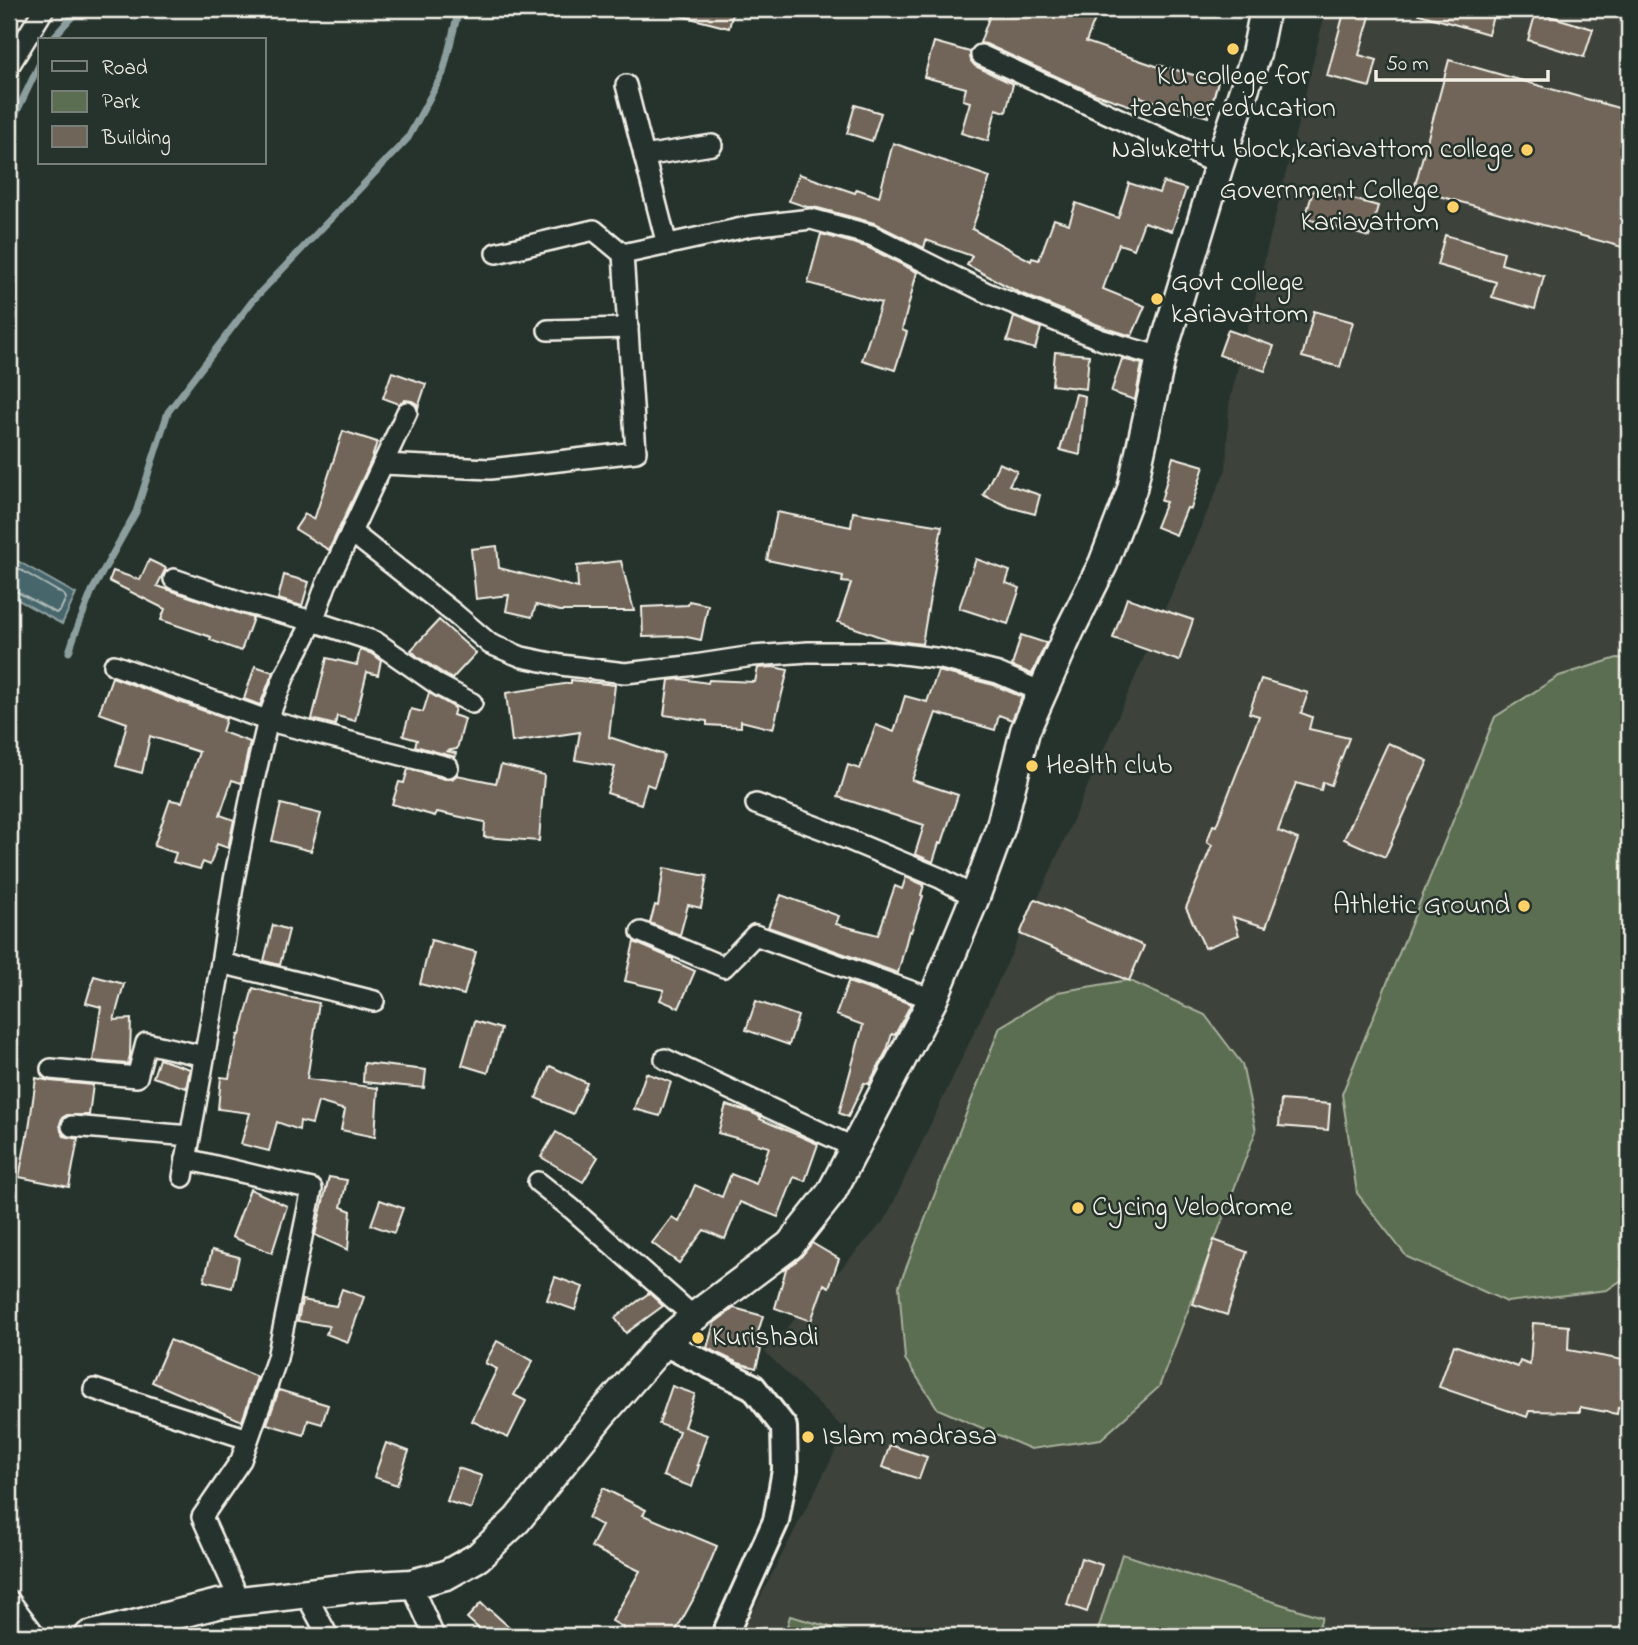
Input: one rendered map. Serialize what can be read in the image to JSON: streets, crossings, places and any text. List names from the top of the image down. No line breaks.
{"places":["KU college for teacher education","Nalukettu block,kariavattom college","Government College Kariavattom","Govt college kariavattom","Health club","Athletic Ground","Cycing Velodrome","Kurishadi","Islam madrasa"],"legend":["Road","Park","Building"],"scale_bar":"50 m"}
